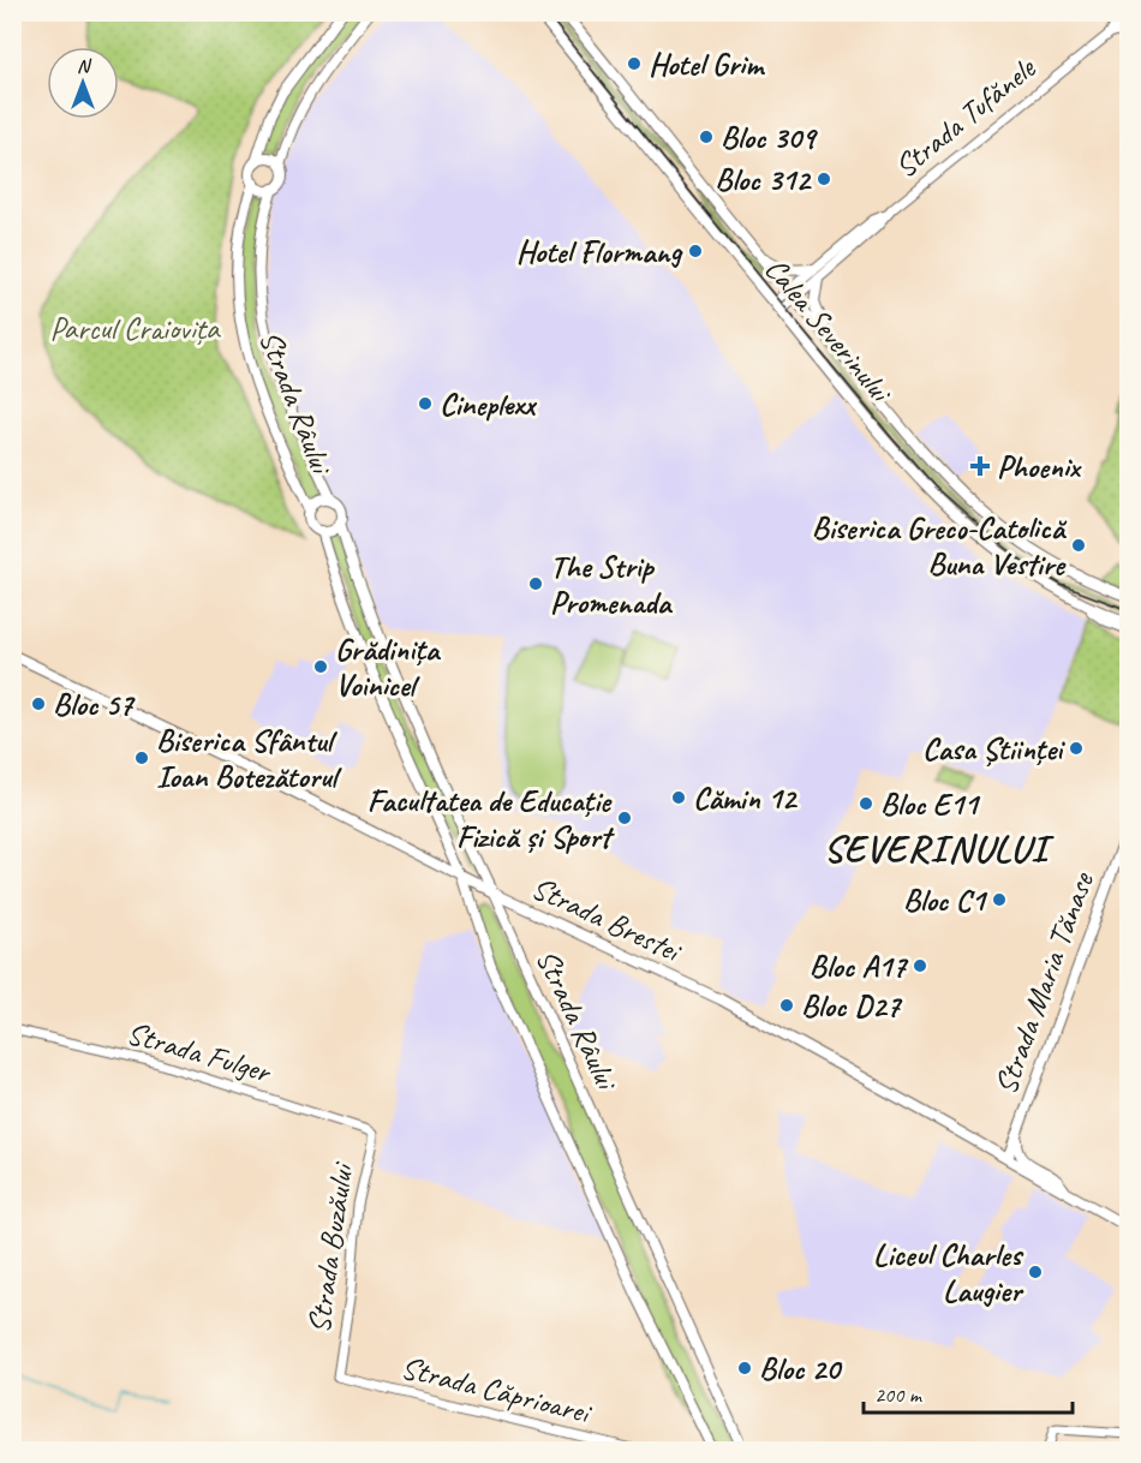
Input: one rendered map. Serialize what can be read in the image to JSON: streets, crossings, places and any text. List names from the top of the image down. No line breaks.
{"streets":{"main road":["Calea Severinului","Strada Râului","Strada Brestei","Strada Maria Tănase"],"street":["Strada Tufănele","Strada Fulger","Strada Buzăului","Strada Căprioarei"]},"crossings":[["Strada Tufănele","Calea Severinului"],["Strada Râului","Strada Brestei"],["Strada Brestei","Strada Maria Tănase"],["Strada Fulger","Strada Buzăului"],["Strada Buzăului","Strada Căprioarei"]],"districts":["SEVERINULUI"],"parks":["Parcul Craiovița"],"places":{"other":["Hotel Grim","Bloc 309","Bloc 312","Hotel Flormang","Cineplexx","Biserica Greco-Catolică Buna Vestire","The Strip Promenada","Grădinița Voinicel","Bloc 57","Casa Științei","Biserica Sfântul Ioan Botezătorul","Cămin 12","Bloc E11","Facultatea de Educație Fizică și Sport","Bloc C1","Bloc A17","Bloc D27","Liceul Charles Laugier","Bloc 20"],"health":["Phoenix"]},"scale_bar":"200 m","north":"top"}
